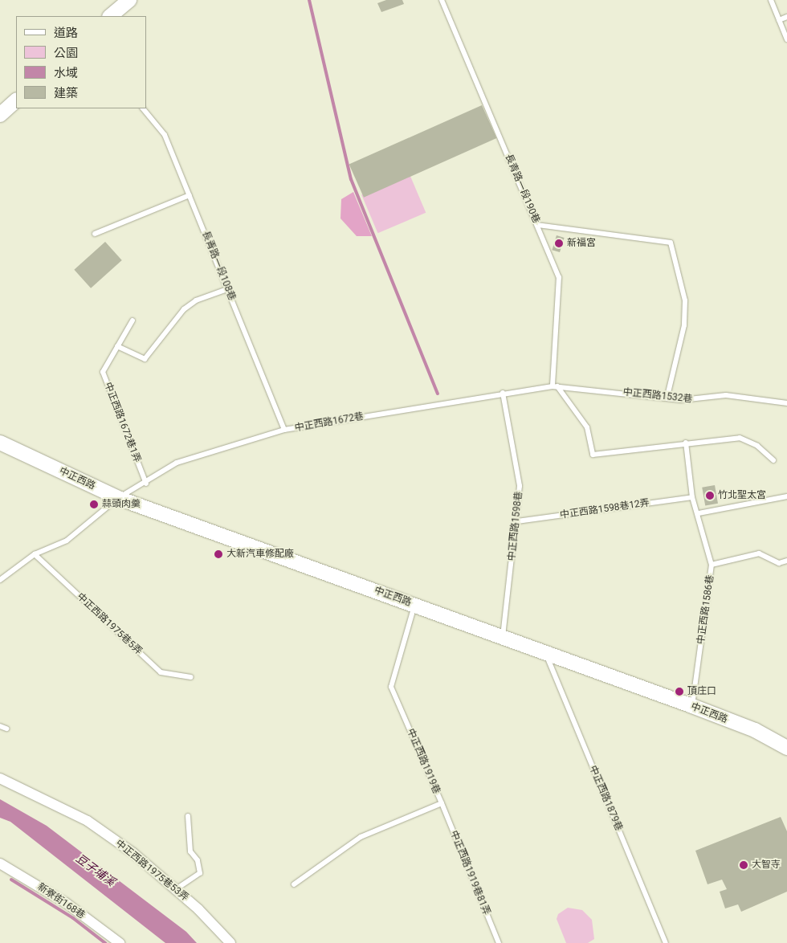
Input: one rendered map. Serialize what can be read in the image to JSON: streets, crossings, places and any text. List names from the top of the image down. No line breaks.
{"streets":{"main road":["中正西路"],"street":["中正西路1975巷53弄","新寮街168巷"],"lane":["長青路一段190巷","長青路一段108巷","中正西路1532巷","中正西路1672巷1弄","中正西路1672巷","中正西路1598巷12弄","中正西路1598巷","中正西路1586巷","中正西路1975巷5弄","中正西路1919巷","中正西路1879巷","中正西路1919巷81弄"]},"crossings":[["長青路一段190巷","中正西路1532巷"],["長青路一段190巷","中正西路1672巷"],["長青路一段108巷","中正西路1672巷"],["中正西路1532巷","中正西路1672巷"],["中正西路1672巷1弄","中正西路1672巷"],["中正西路1672巷","中正西路"],["中正西路1672巷","中正西路1598巷"],["中正西路1672巷","中正西路1975巷5弄"],["中正西路","中正西路1598巷"],["中正西路","中正西路1586巷"],["中正西路","中正西路1919巷"],["中正西路","中正西路1879巷"],["中正西路1598巷12弄","中正西路1598巷"],["中正西路1598巷12弄","中正西路1586巷"],["中正西路1919巷","中正西路1919巷81弄"]],"water":["豆子埔溪"],"places":["新福宮","竹北聖太宮","蒜頭肉羹","大新汽車修配廠","頂庄口","大智寺"],"legend":["道路","公園","水域","建築"]}
